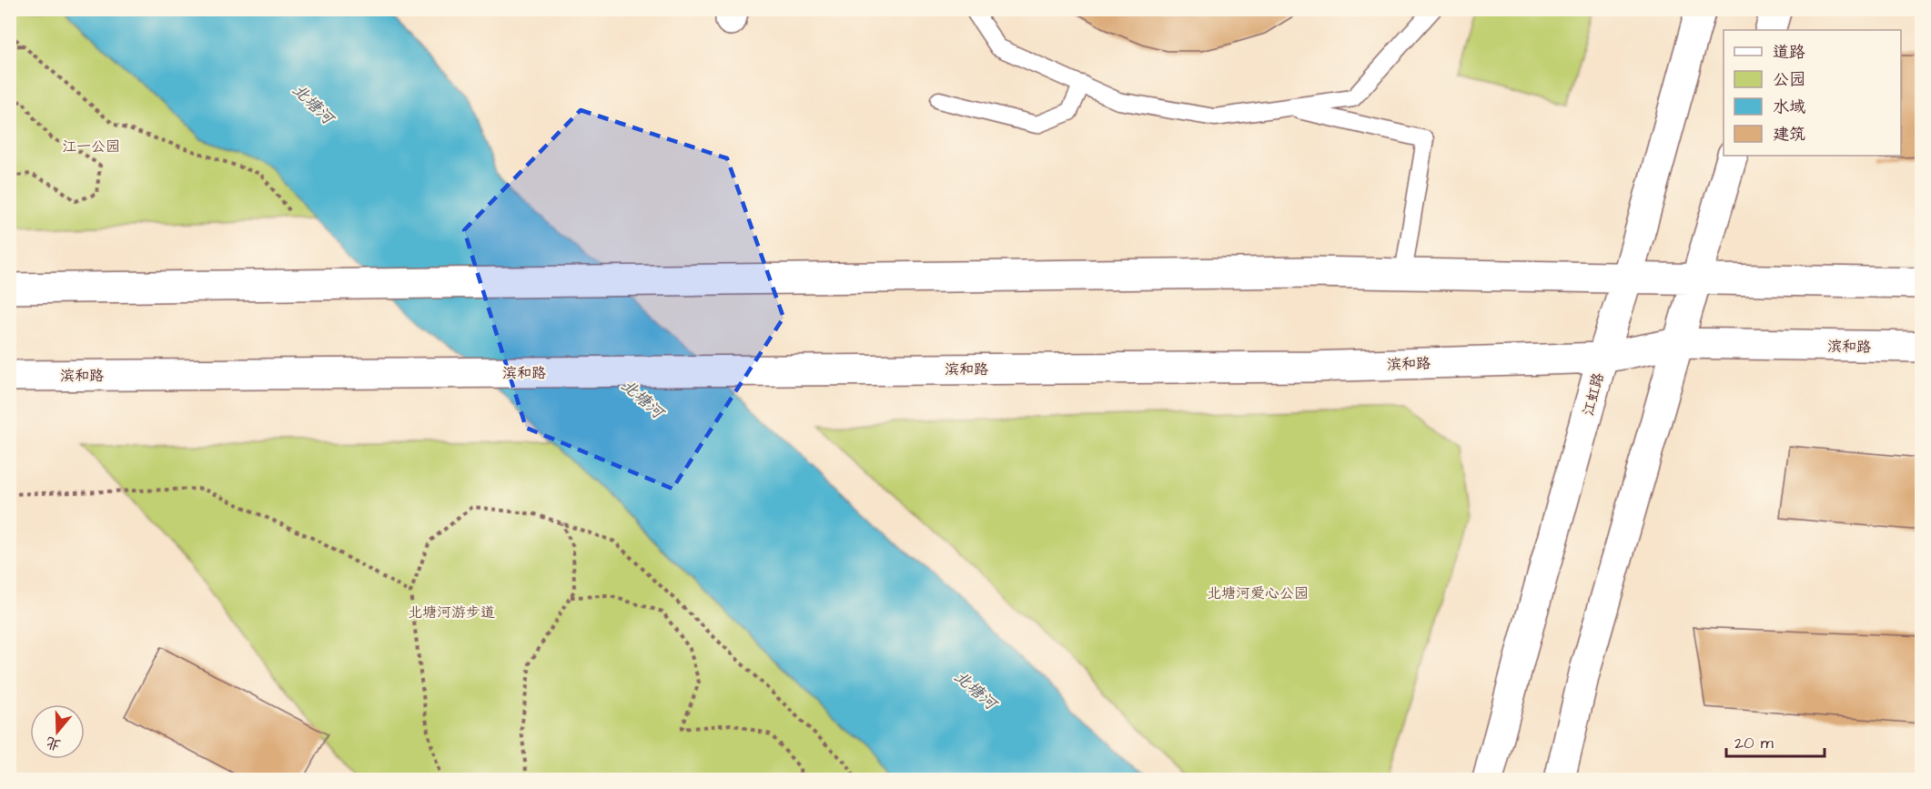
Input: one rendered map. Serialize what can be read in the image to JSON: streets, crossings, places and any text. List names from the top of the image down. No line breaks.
{"streets":{"main road":["滨和路","江虹路"]},"crossings":[["滨和路","江虹路"]],"water":["北塘河"],"parks":["江一公园","北塘河爱心公园","北塘河游步道"],"legend":["道路","公园","水域","建筑"],"scale_bar":"20 m","north":"bottom"}
